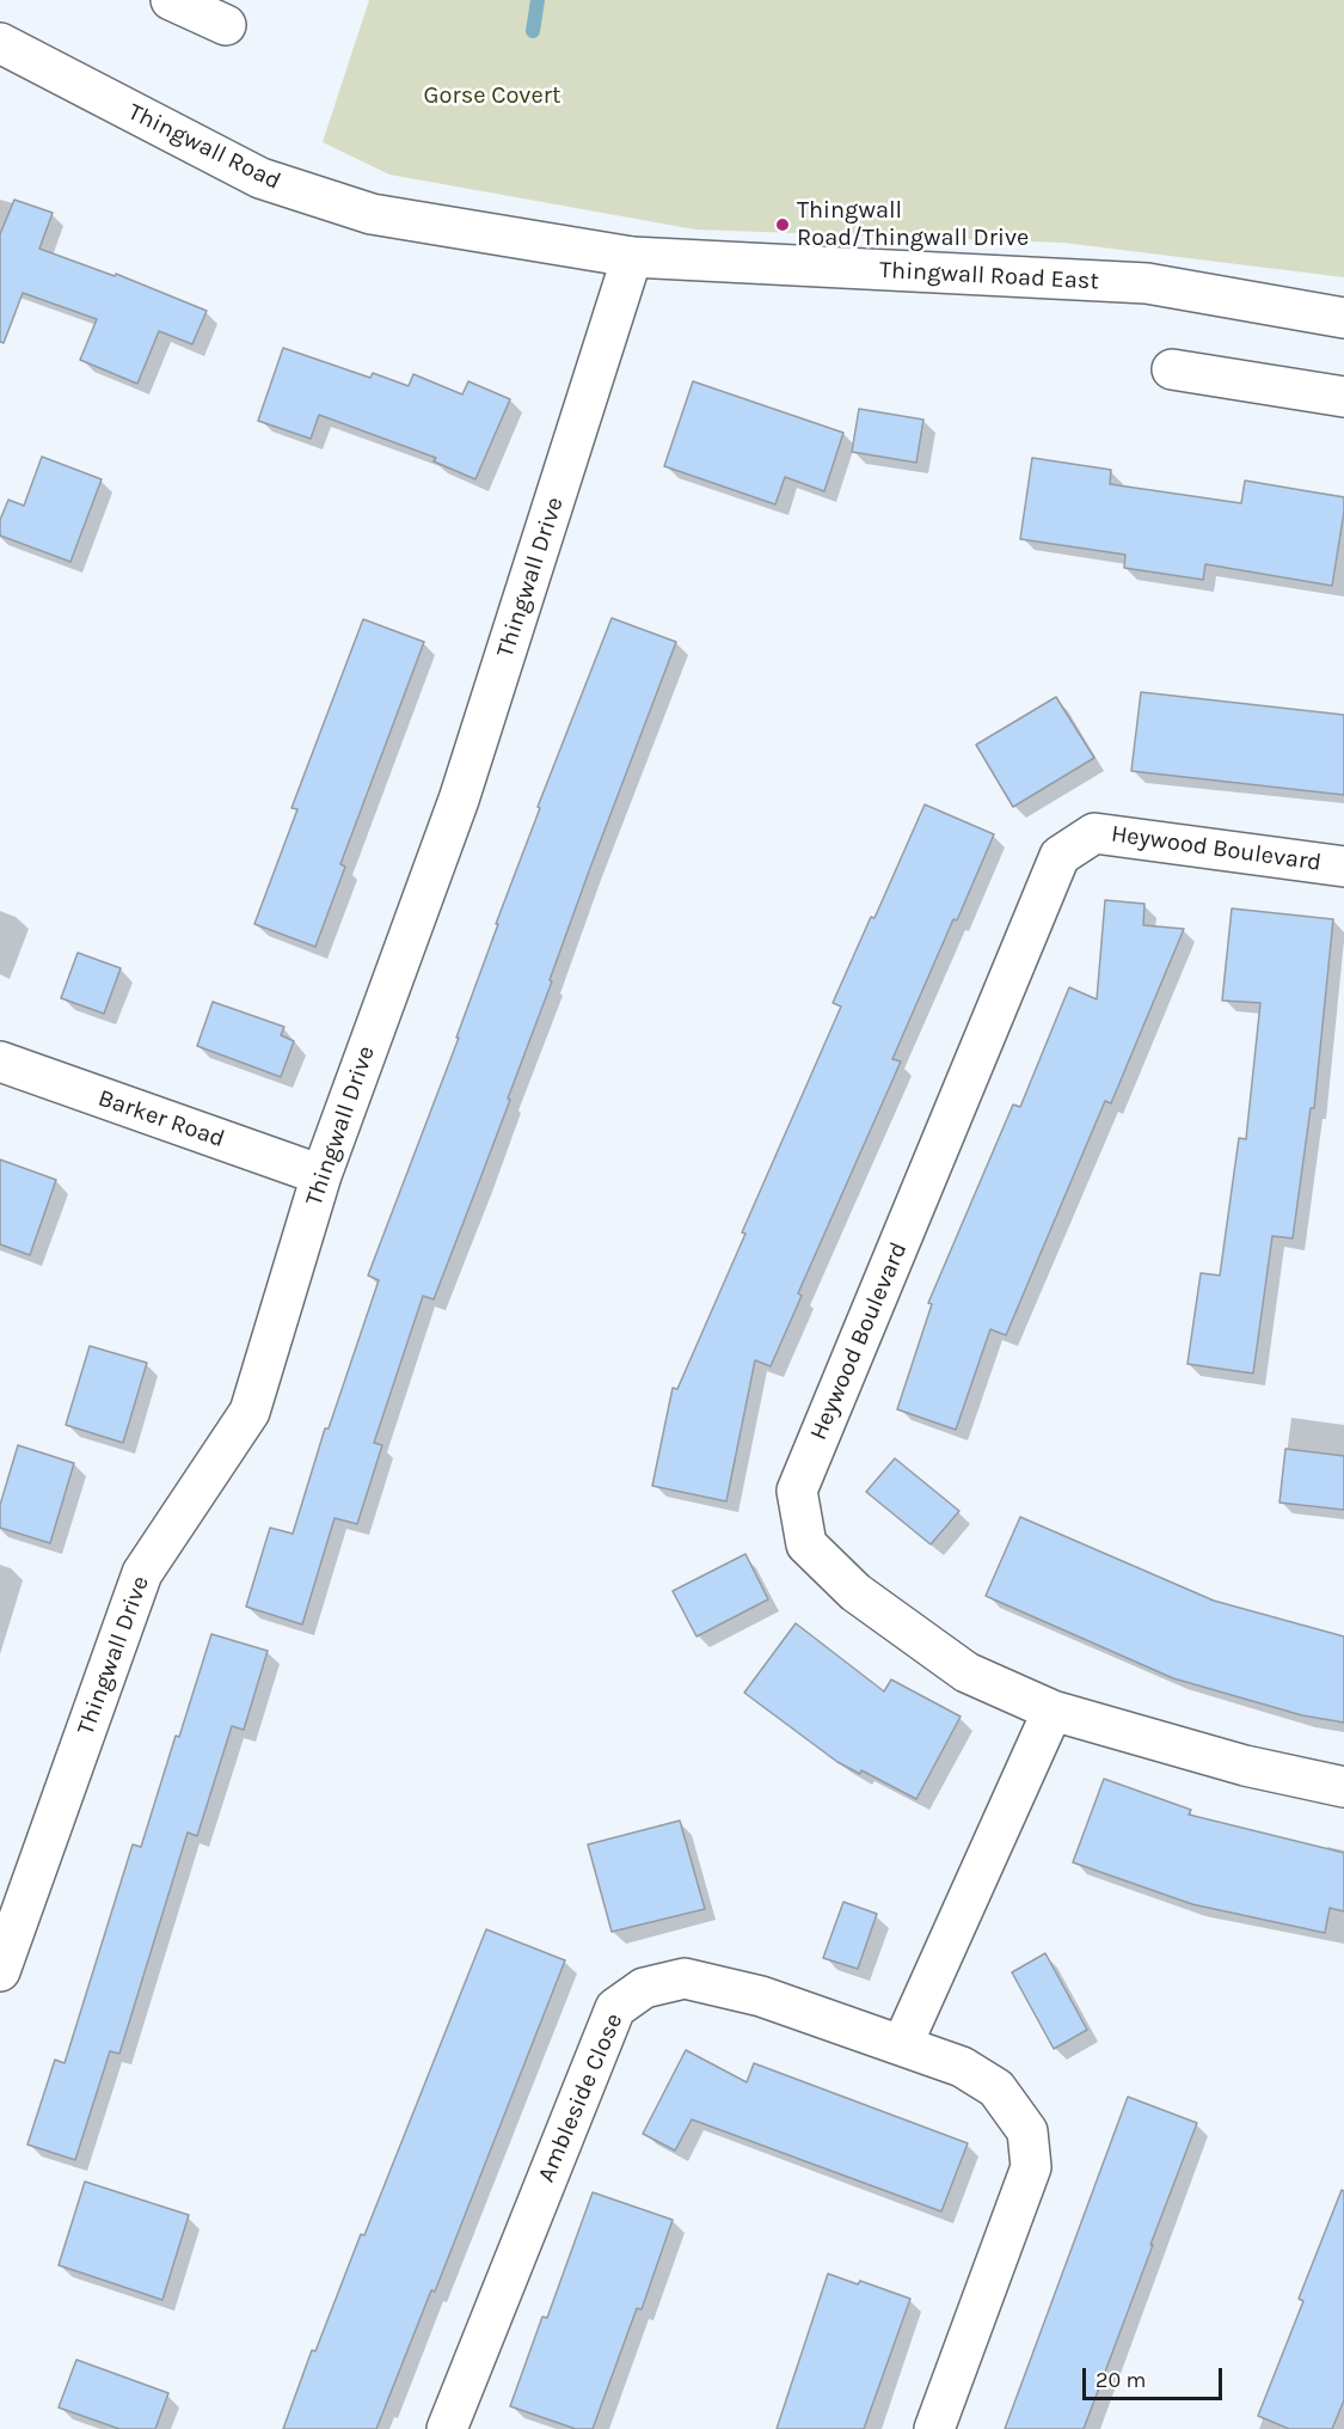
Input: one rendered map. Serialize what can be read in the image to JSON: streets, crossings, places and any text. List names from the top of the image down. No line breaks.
{"streets":{"street":["Thingwall Road","Thingwall Road East","Thingwall Drive","Heywood Boulevard","Barker Road","Ambleside Close"]},"crossings":[["Thingwall Road","Thingwall Road East"],["Thingwall Road","Thingwall Drive"],["Thingwall Road East","Thingwall Drive"],["Thingwall Drive","Barker Road"]],"parks":["Gorse Covert"],"places":["Thingwall Road/Thingwall Drive"],"scale_bar":"20 m"}
